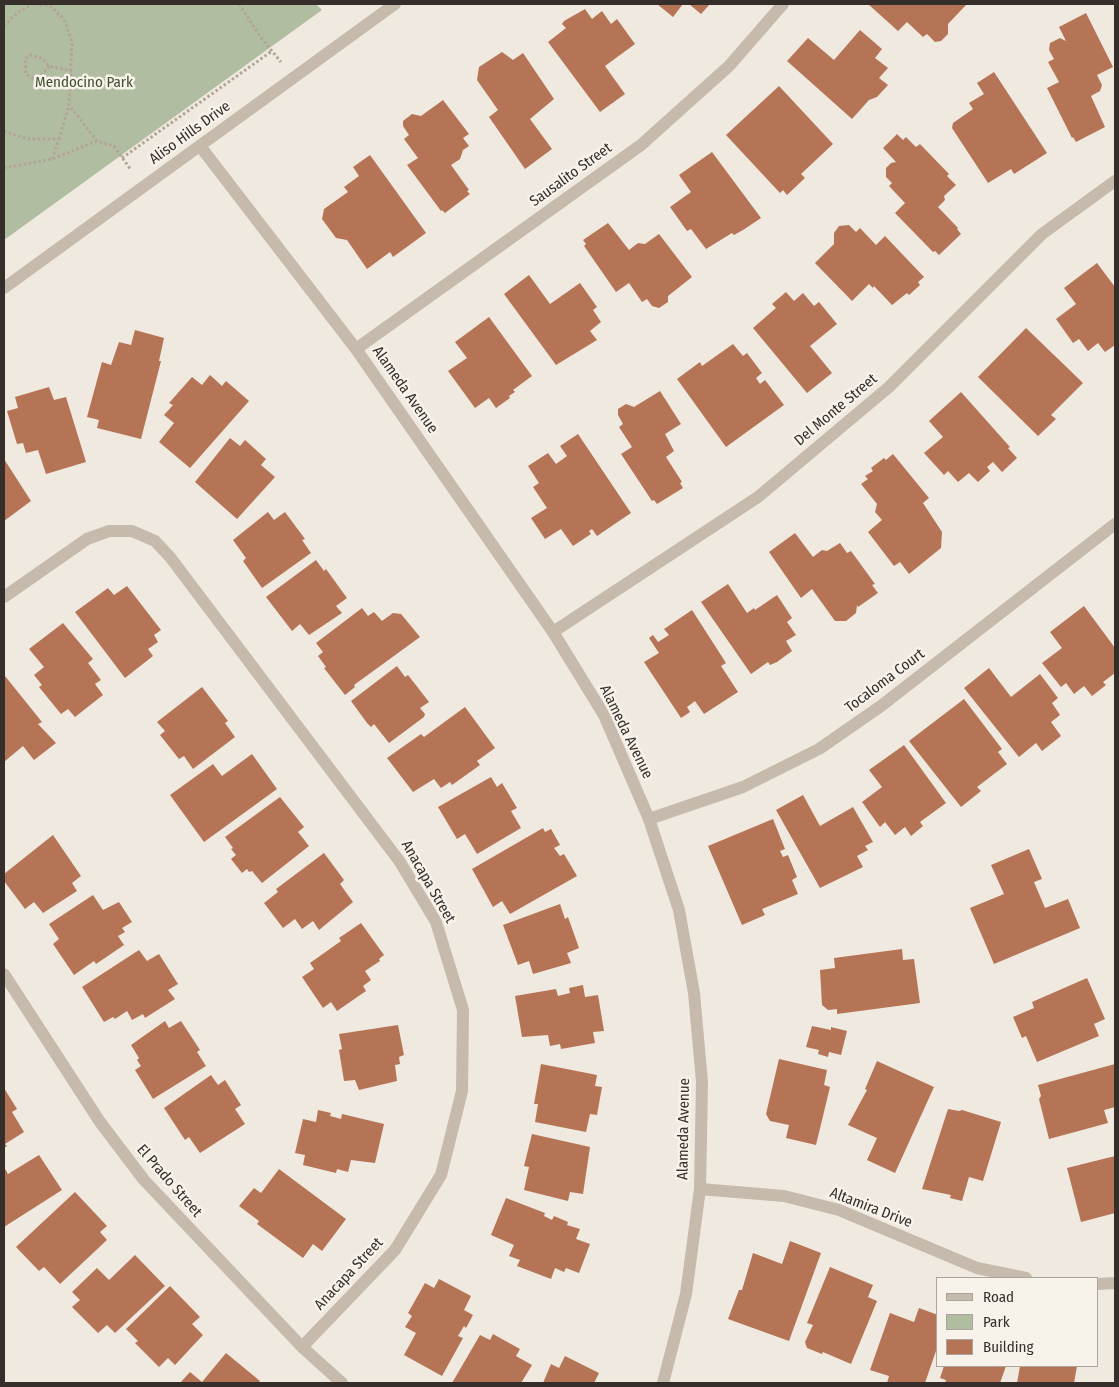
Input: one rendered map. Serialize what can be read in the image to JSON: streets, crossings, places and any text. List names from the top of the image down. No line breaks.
{"streets":{"street":["Aliso Hills Drive","Sausalito Street","Alameda Avenue","Del Monte Street","Tocaloma Court","Anacapa Street","El Prado Street","Altamira Drive"]},"crossings":[["Aliso Hills Drive","Alameda Avenue"],["Sausalito Street","Alameda Avenue"],["Alameda Avenue","Del Monte Street"],["Alameda Avenue","Tocaloma Court"],["Alameda Avenue","Altamira Drive"],["Anacapa Street","El Prado Street"]],"parks":["Mendocino Park"],"legend":["Road","Park","Building"]}
